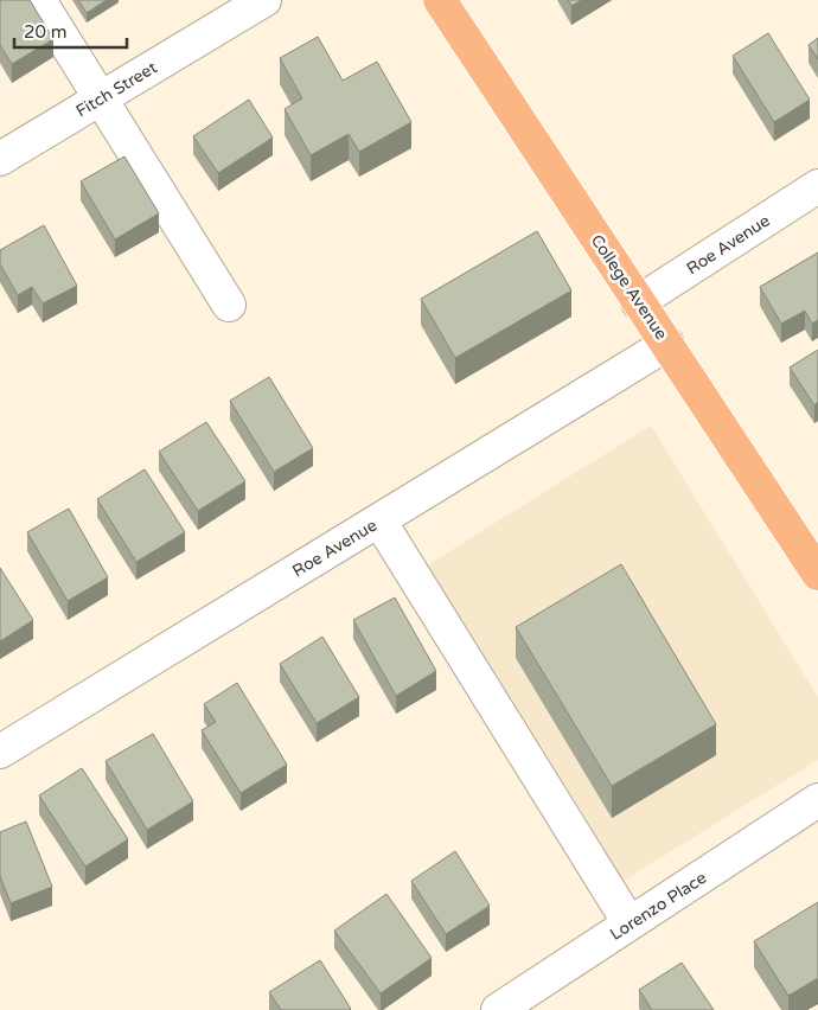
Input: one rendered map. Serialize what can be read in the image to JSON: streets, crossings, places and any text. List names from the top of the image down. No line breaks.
{"streets":{"main road":["College Avenue"],"street":["Fitch Street","Roe Avenue","Lorenzo Place"]},"crossings":[["Roe Avenue","College Avenue"]],"scale_bar":"20 m"}
